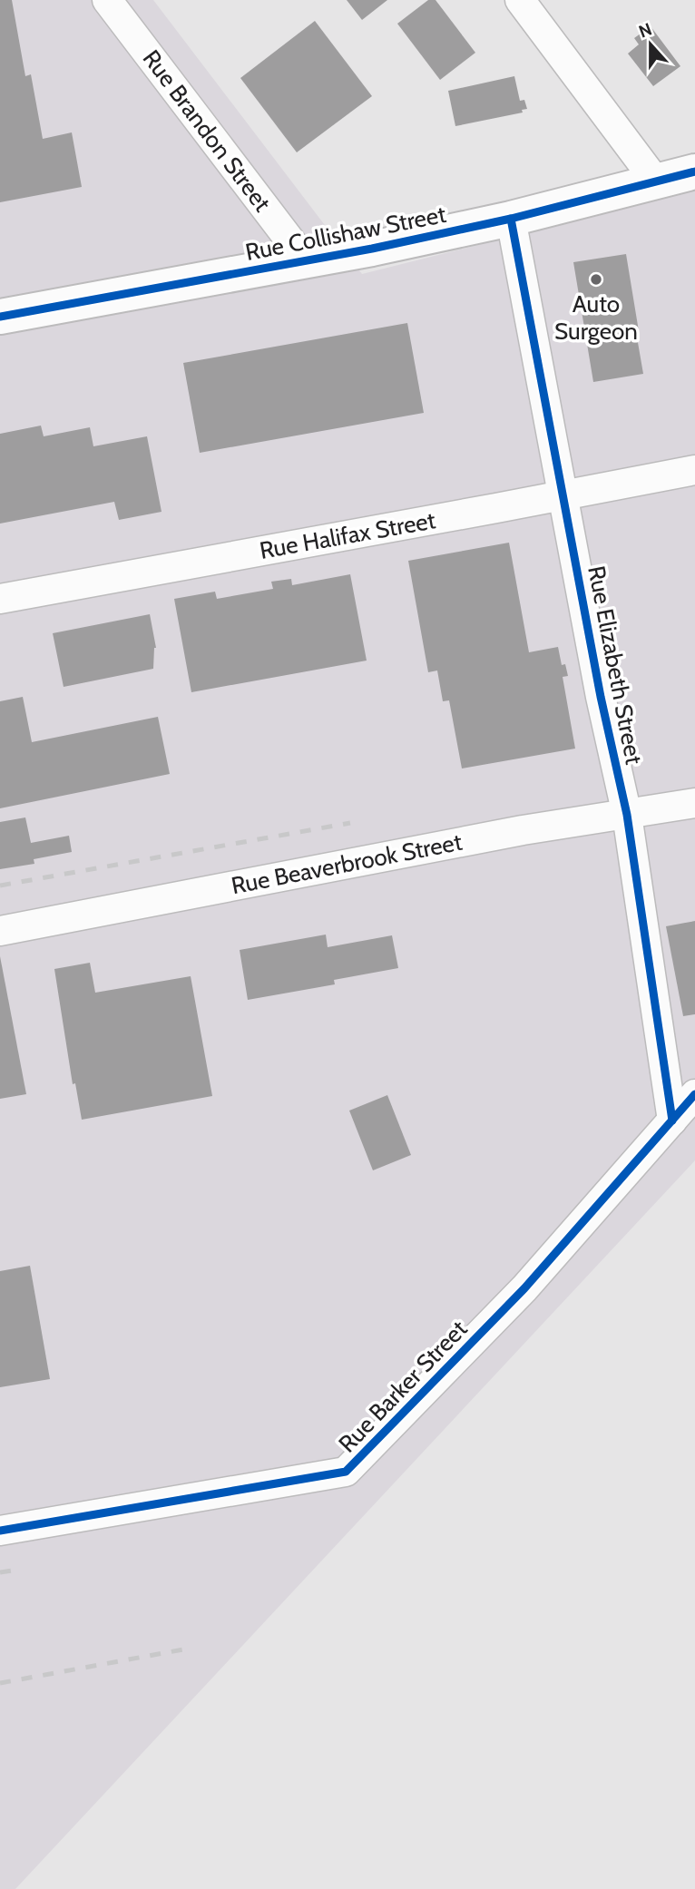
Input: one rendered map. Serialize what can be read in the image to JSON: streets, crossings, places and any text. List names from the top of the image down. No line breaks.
{"streets":{"street":["Rue Brandon Street","Rue Collishaw Street","Rue Halifax Street","Rue Elizabeth Street","Rue Beaverbrook Street","Rue Barker Street"]},"crossings":[["Rue Brandon Street","Rue Collishaw Street"],["Rue Collishaw Street","Rue Elizabeth Street"],["Rue Halifax Street","Rue Elizabeth Street"],["Rue Elizabeth Street","Rue Beaverbrook Street"],["Rue Elizabeth Street","Rue Barker Street"]],"places":["Auto Surgeon"],"north":"top"}
